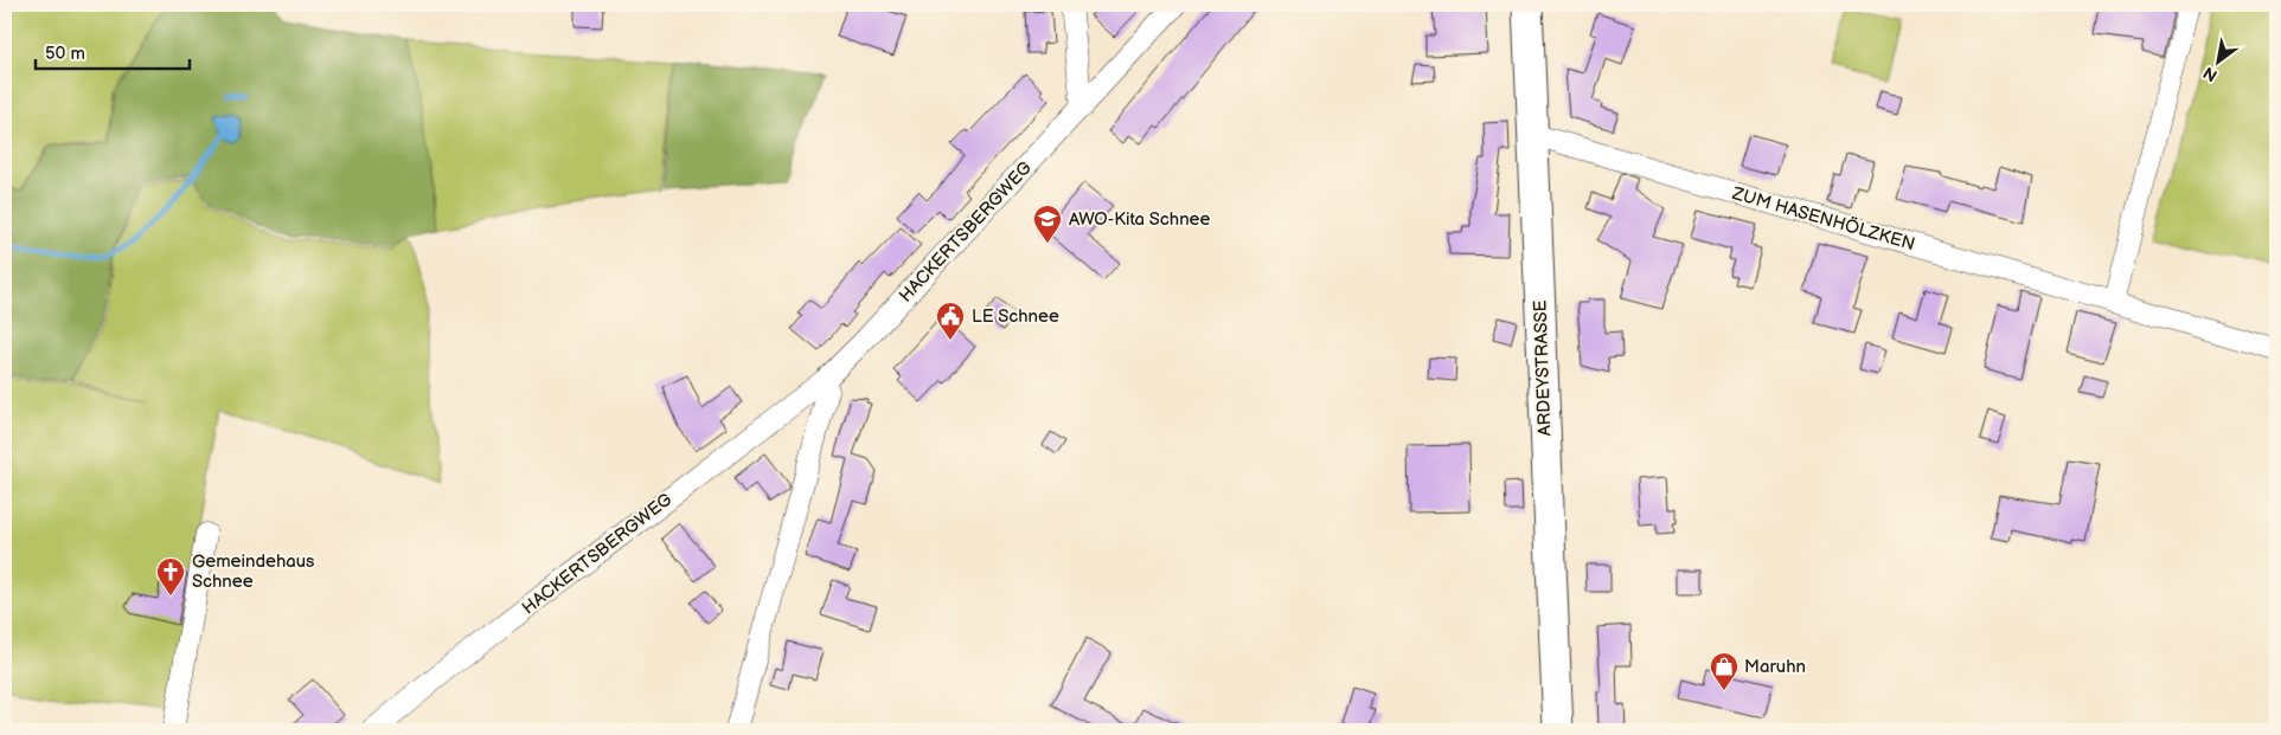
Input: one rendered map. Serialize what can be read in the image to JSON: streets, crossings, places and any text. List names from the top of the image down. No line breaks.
{"streets":{"main road":["ARDEYSTRASSE"],"street":["ZUM HASENHÖLZKEN","HACKERTSBERGWEG"]},"crossings":[["ZUM HASENHÖLZKEN","ARDEYSTRASSE"]],"places":{"school or university":["AWO-Kita Schnee"],"public building":["LE Schnee"],"church":["Gemeindehaus Schnee"],"shop":["Maruhn"]},"scale_bar":"50 m","north":"bottom left"}
